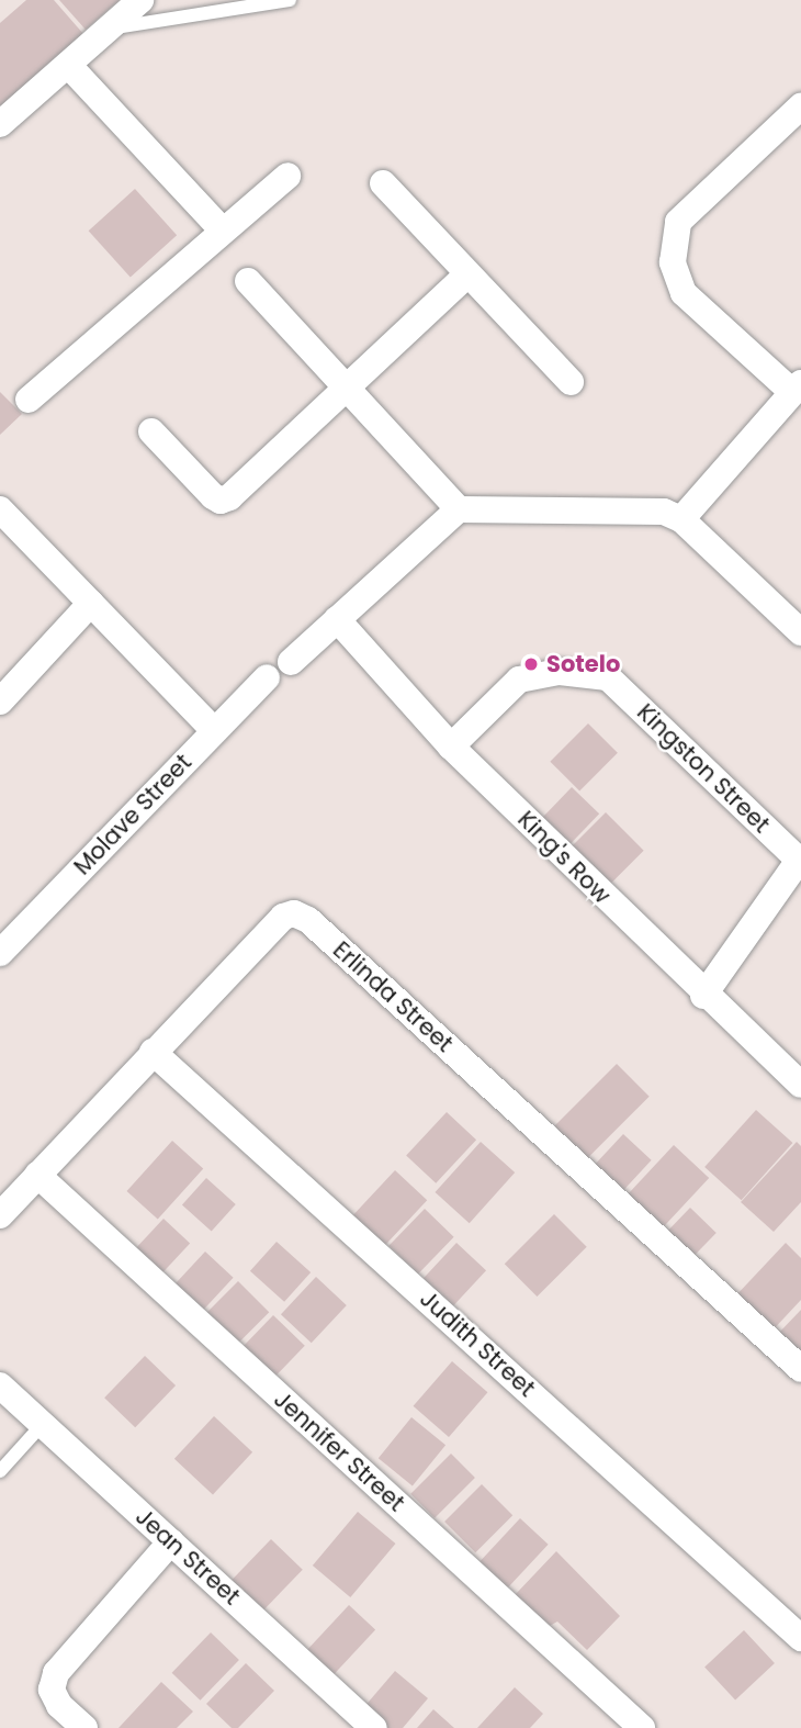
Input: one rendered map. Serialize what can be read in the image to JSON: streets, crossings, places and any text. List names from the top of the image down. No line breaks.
{"streets":{"street":["Kingston Street","Molave Street","King's Row","Erlinda Street","Judith Street","Jennifer Street","Jean Street"]},"crossings":[["Kingston Street","King's Row"],["Erlinda Street","Judith Street"],["Erlinda Street","Jennifer Street"]],"places":["Sotelo"]}
